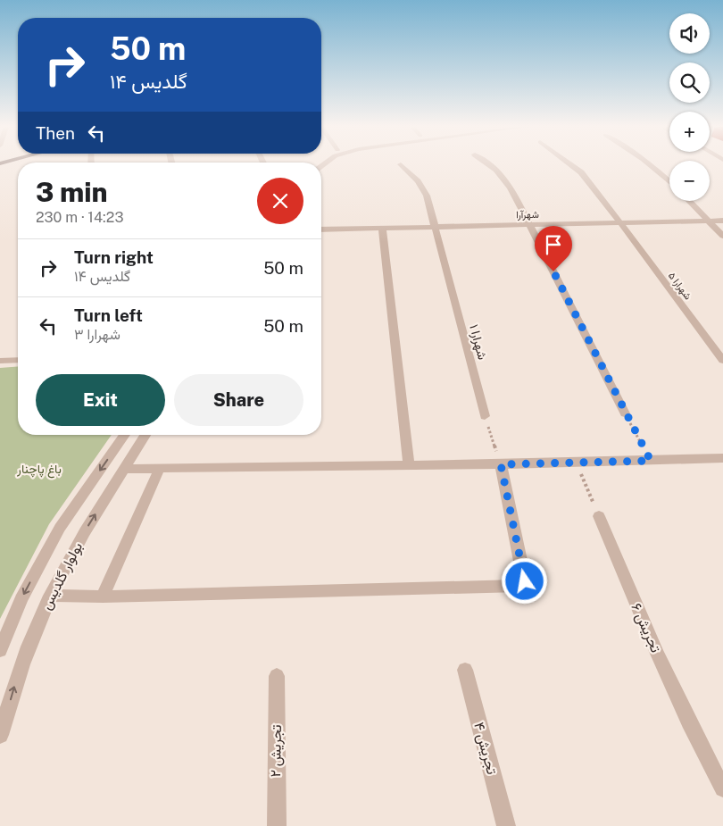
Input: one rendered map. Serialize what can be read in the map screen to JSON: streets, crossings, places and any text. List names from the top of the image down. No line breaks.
{"streets":{"street":["شهرآرا","شهرارا ۵","شهرارا ۱","بولوار گلدیس","تجریش ۶","تجریش ۴","تجریش ۲"]},"crossings":[["شهرآرا","شهرارا ۵"],["شهرآرا","شهرارا ۱"]],"parks":["باغ پاچنار"],"page":{"map_buttons":["+","−"],"turn":["50 m","گلدیس ۱۴"],"then":"Then","heading":["3 min","230 m · 14:23"],"list":[{"name":"Turn right","note":"گلدیس ۱۴","value":"50 m"},{"name":"Turn left","note":"شهرارا ۳","value":"50 m"}],"buttons":["Exit","Share"]}}
